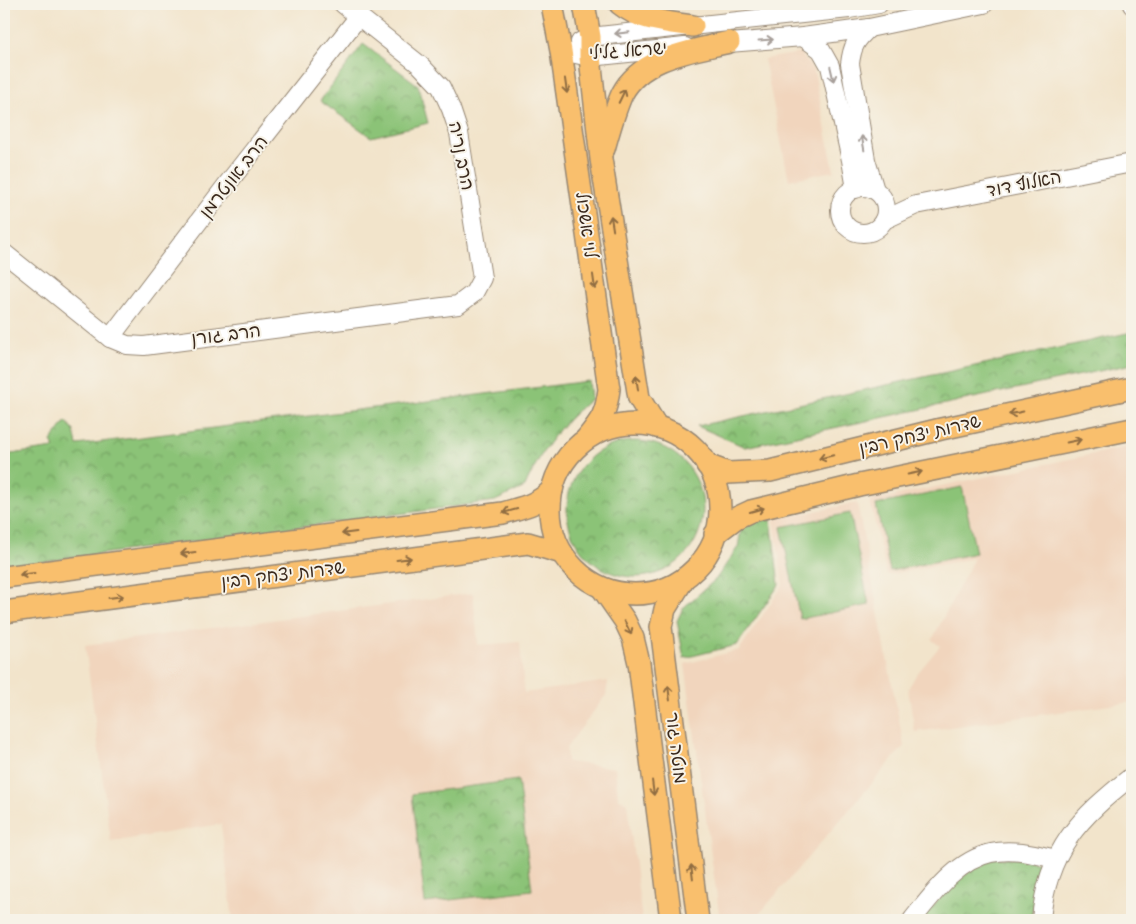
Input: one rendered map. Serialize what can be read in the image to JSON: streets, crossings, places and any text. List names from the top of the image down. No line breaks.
{"streets":{"main road":["לוי אשכול","שדרות יצחק רבין","מוטה גור"],"street":["ישראל גלילי","הרב נריה","הרב אונטרמן","האלוף דוד","הרב גורן"]},"crossings":[["ישראל גלילי","לוי אשכול"],["הרב נריה","הרב אונטרמן"],["הרב נריה","הרב גורן"],["הרב אונטרמן","הרב גורן"],["לוי אשכול","שדרות יצחק רבין"],["לוי אשכול","מוטה גור"],["שדרות יצחק רבין","מוטה גור"]]}
